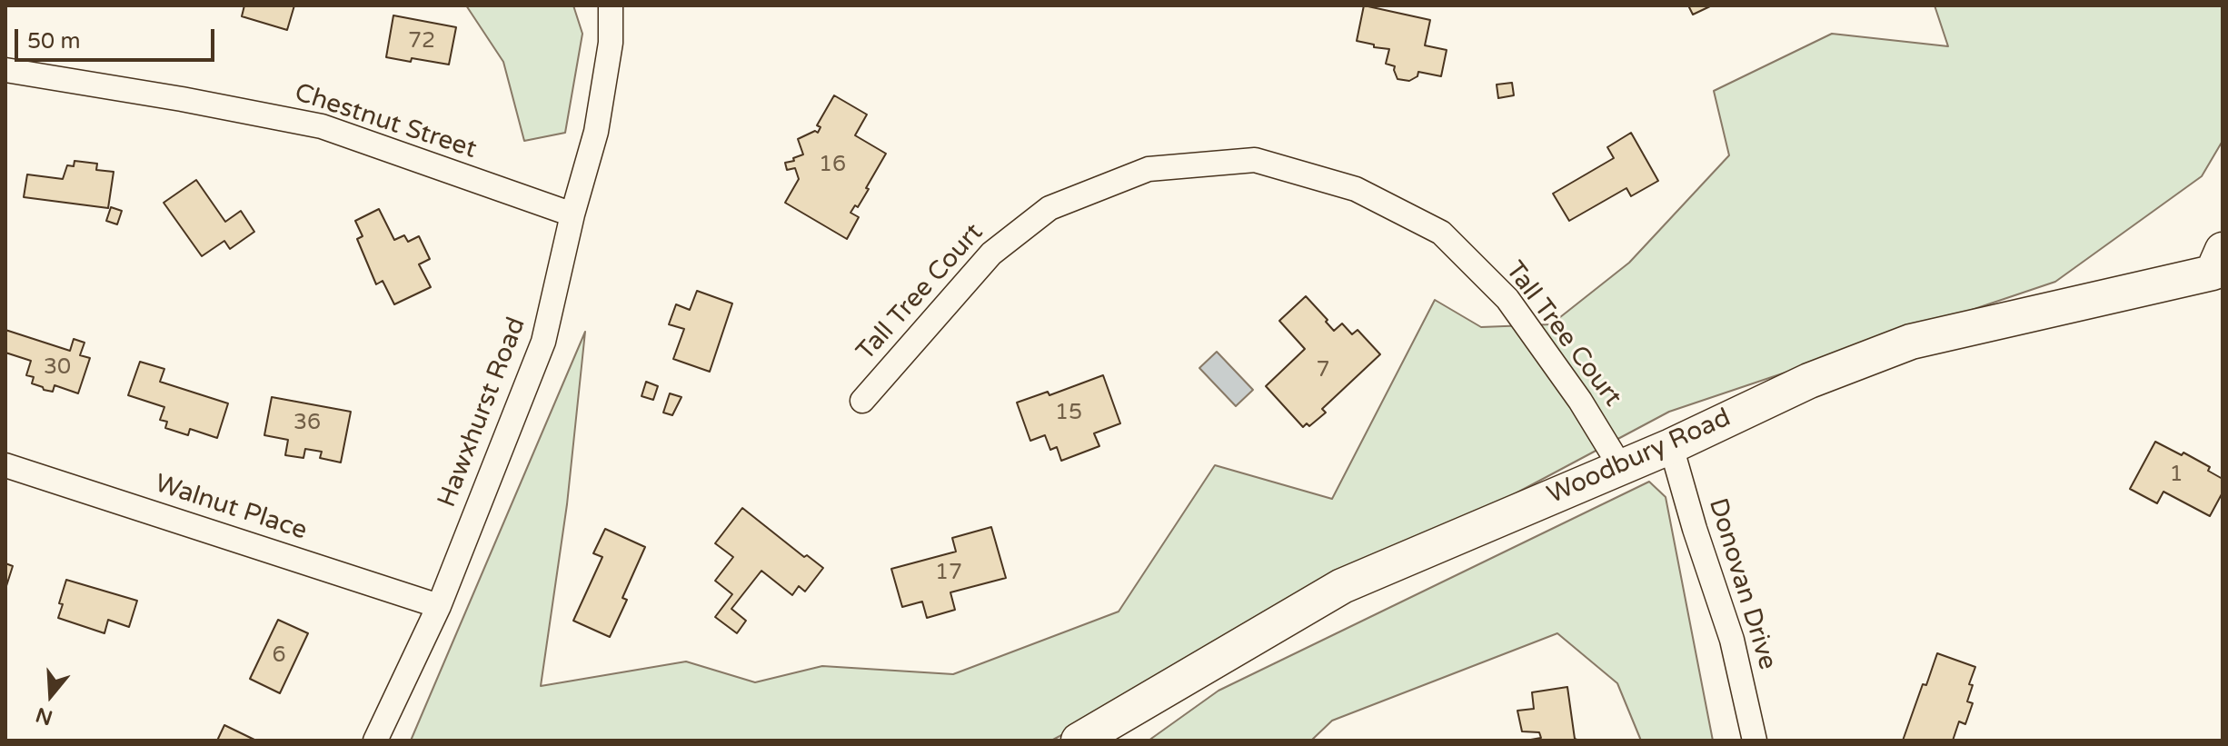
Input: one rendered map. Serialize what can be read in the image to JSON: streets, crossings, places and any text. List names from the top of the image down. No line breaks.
{"streets":{"main road":["Woodbury Road"],"street":["Chestnut Street","Tall Tree Court","Hawxhurst Road","Walnut Place","Donovan Drive"]},"crossings":[["Chestnut Street","Hawxhurst Road"],["Tall Tree Court","Woodbury Road"],["Hawxhurst Road","Walnut Place"],["Woodbury Road","Donovan Drive"]],"house_numbers":["72","16","30","7","15","36","1","17","6"],"scale_bar":"50 m","north":"bottom"}
